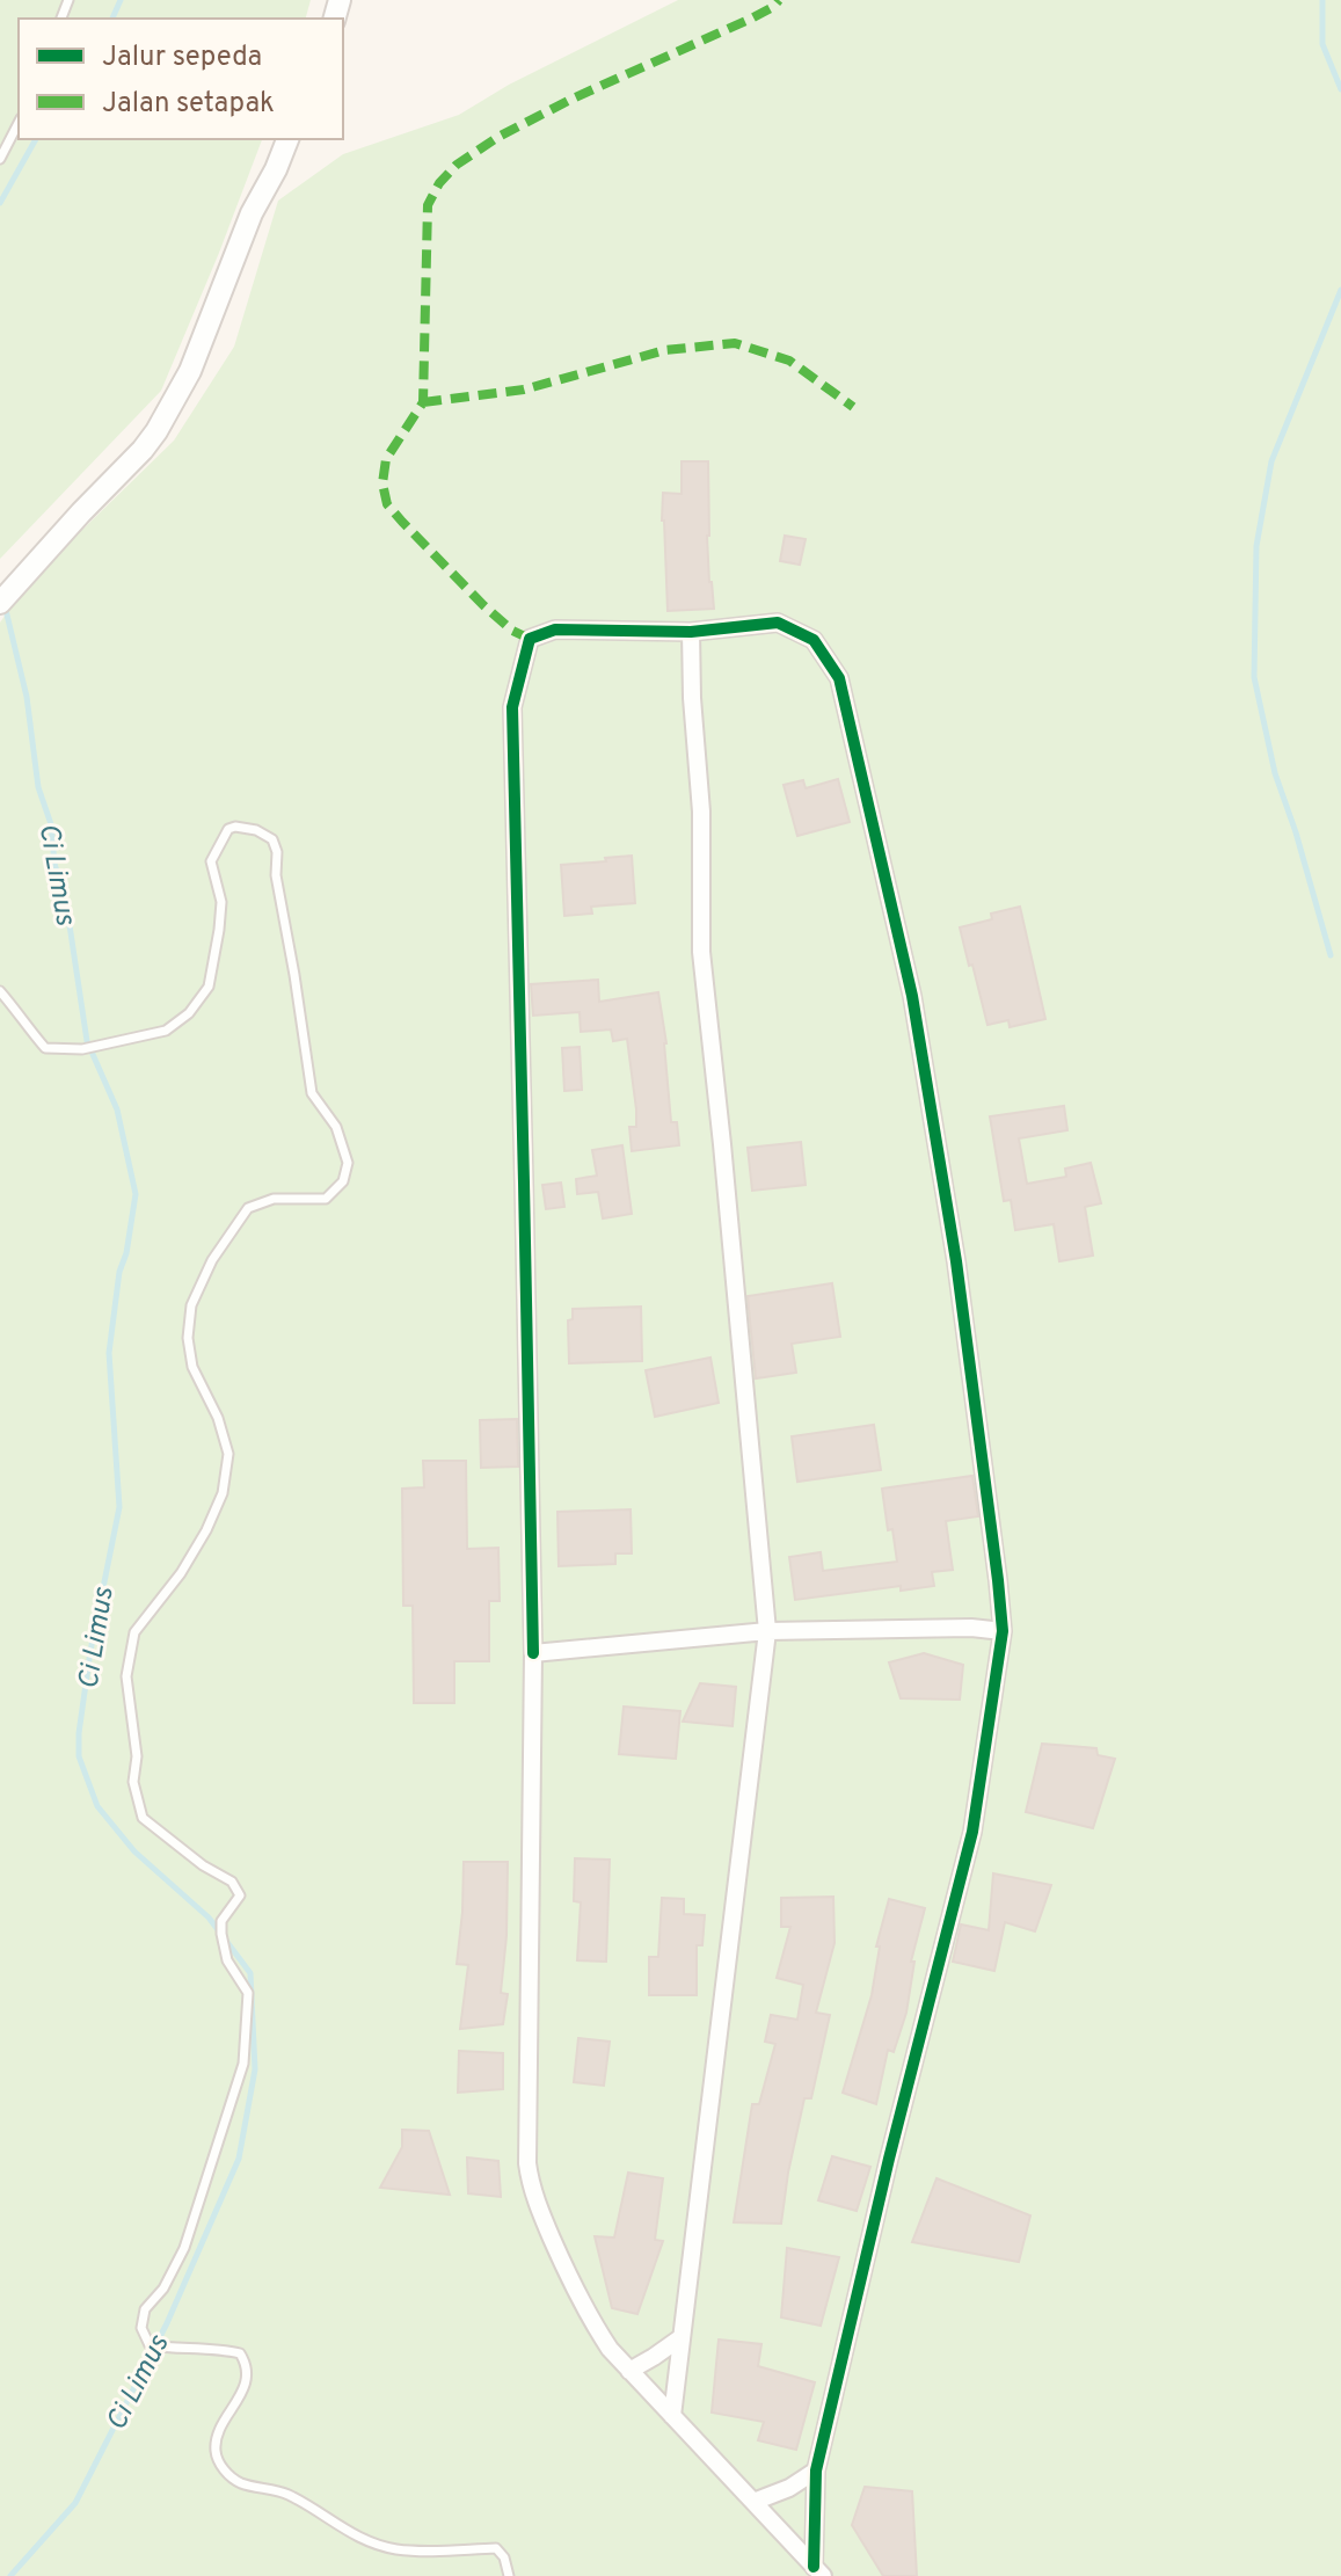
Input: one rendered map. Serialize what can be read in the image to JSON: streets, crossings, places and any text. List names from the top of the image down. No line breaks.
{"water":["Ci Limus"],"legend":["Jalur sepeda","Jalan setapak"]}
